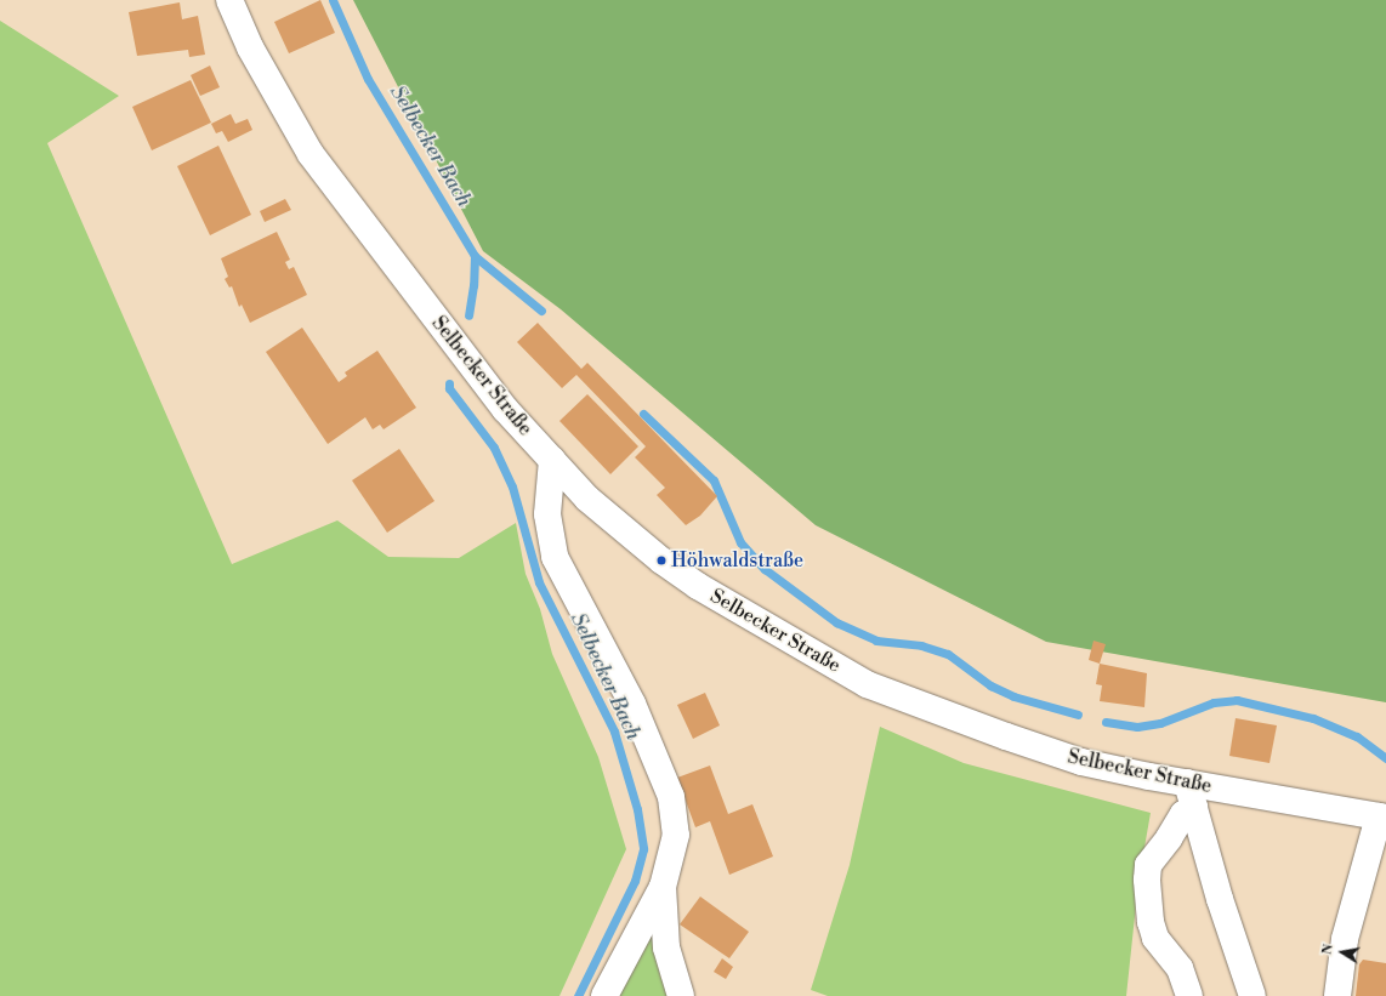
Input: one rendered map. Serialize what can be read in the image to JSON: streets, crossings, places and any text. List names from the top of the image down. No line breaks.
{"streets":{"main road":["Selbecker Straße"]},"water":["Selbecker Bach"],"places":["Höhwaldstraße"],"north":"left"}
